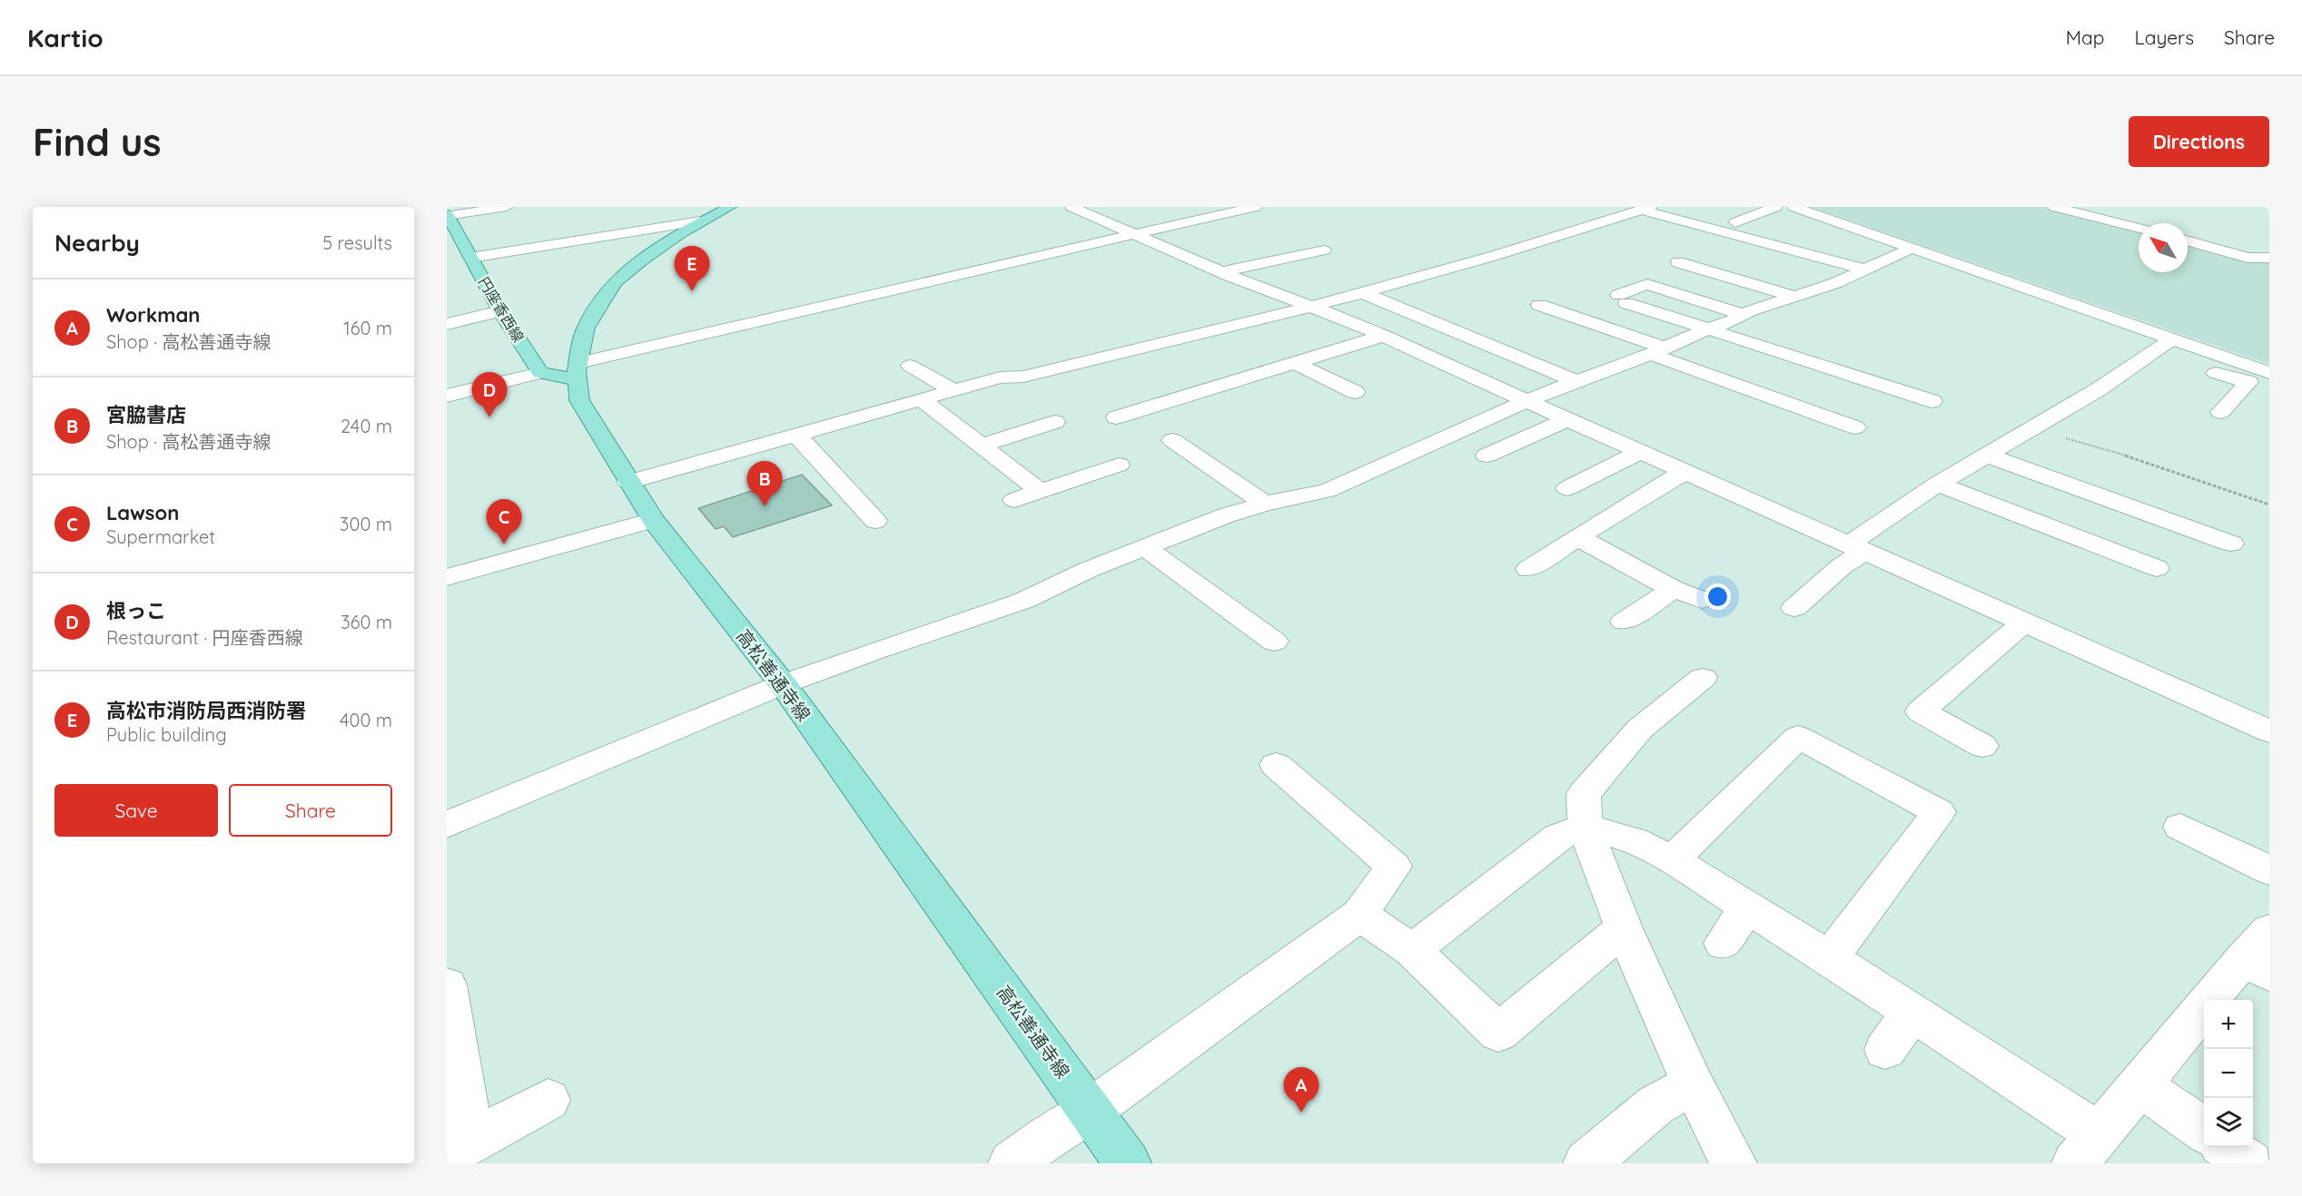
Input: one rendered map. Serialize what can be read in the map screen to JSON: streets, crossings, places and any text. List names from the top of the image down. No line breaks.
{"streets":{"main road":["円座香西線","高松善通寺線"]},"north":"top left","page":{"header":"Kartio","nav":["Map","Layers","Share"],"buttons":["Directions",["Save","Share"]],"title":"Find us","heading":["Nearby","5 results"],"pins":["E","D","B","C","A"],"list":[{"mark":"A","name":"Workman","note":"Shop · 高松善通寺線","value":"160 m"},{"mark":"B","name":"宮脇書店","note":"Shop · 高松善通寺線","value":"240 m"},{"mark":"C","name":"Lawson","note":"Supermarket","value":"300 m"},{"mark":"D","name":"根っこ","note":"Restaurant · 円座香西線","value":"360 m"},{"mark":"E","name":"高松市消防局西消防署","note":"Public building","value":"400 m"}],"map_buttons":["+","−"]}}
